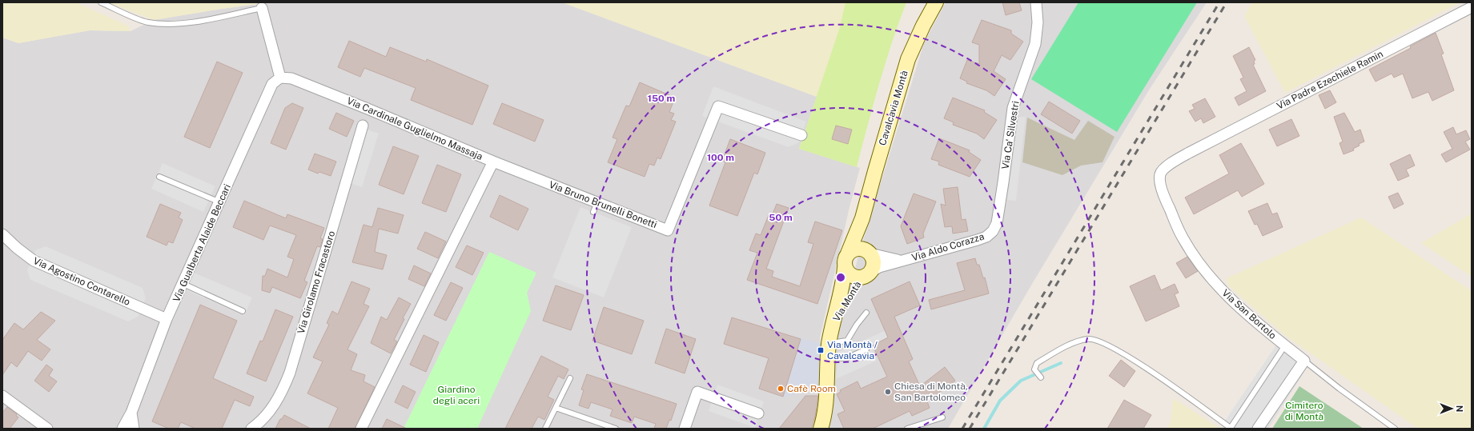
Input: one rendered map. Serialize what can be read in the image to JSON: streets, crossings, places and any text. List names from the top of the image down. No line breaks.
{"streets":{"main road":["Cavalcavia Montà","Via Montà"],"street":["Via Padre Ezechiele Ramin","Via Cardinale Guglielmo Massaja","Via Ca' Silvestri","Via Bruno Brunelli Bonetti","Via Gualberta Alaide Beccari","Via Aldo Corazza","Via Agostino Contarello","Via Girolamo Fracastoro","Via San Bortolo"]},"crossings":[["Via Padre Ezechiele Ramin","Via San Bortolo"],["Cavalcavia Montà","Via Aldo Corazza"],["Cavalcavia Montà","Via Montà"],["Via Cardinale Guglielmo Massaja","Via Bruno Brunelli Bonetti"],["Via Cardinale Guglielmo Massaja","Via Gualberta Alaide Beccari"],["Via Ca' Silvestri","Via Aldo Corazza"],["Via Gualberta Alaide Beccari","Via Agostino Contarello"],["Via Aldo Corazza","Via Montà"]],"parks":["Giardino degli aceri","Cimitero di Montà"],"places":{"transit":["Via Montà / Cavalcavia"],"other":["Cafè Room","Chiesa di Montà, San Bartolomeo"]},"north":"right","rings":["150 m","100 m","50 m"]}
